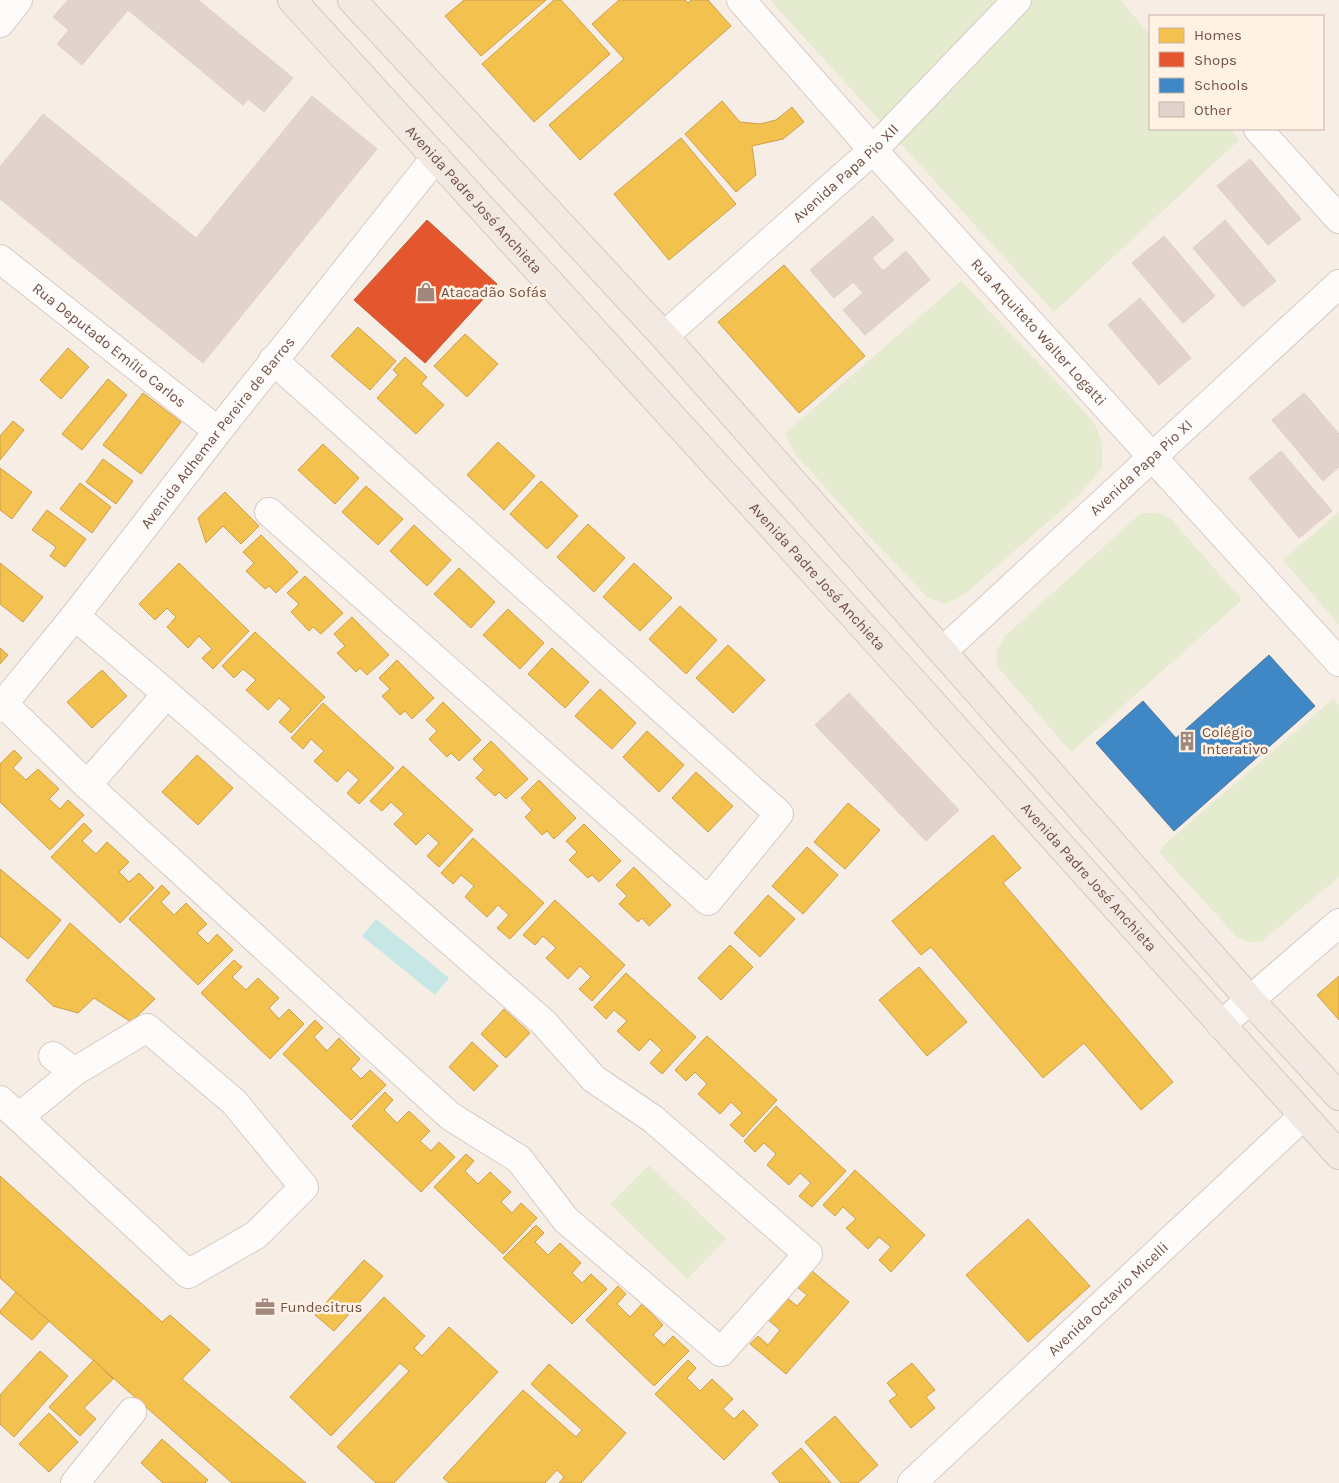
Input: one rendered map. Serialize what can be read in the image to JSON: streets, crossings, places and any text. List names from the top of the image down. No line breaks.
{"streets":{"main road":["Avenida Padre José Anchieta"],"street":["Avenida Papa Pio XII","Rua Arquiteto Walter Logatti","Rua Deputado Emílio Carlos","Avenida Adhemar Pereira de Barros","Avenida Papa Pio XI","Avenida Octavio Micelli"]},"crossings":[["Avenida Papa Pio XII","Rua Arquiteto Walter Logatti"],["Avenida Padre José Anchieta","Avenida Adhemar Pereira de Barros"],["Avenida Padre José Anchieta","Avenida Octavio Micelli"],["Rua Arquiteto Walter Logatti","Avenida Papa Pio XI"],["Rua Deputado Emílio Carlos","Avenida Adhemar Pereira de Barros"]],"places":{"shop":["Atacadão Sofás"],"building":["Colégio Interativo"],"office":["Fundecitrus"]},"legend":["Homes","Shops","Schools","Other"]}
